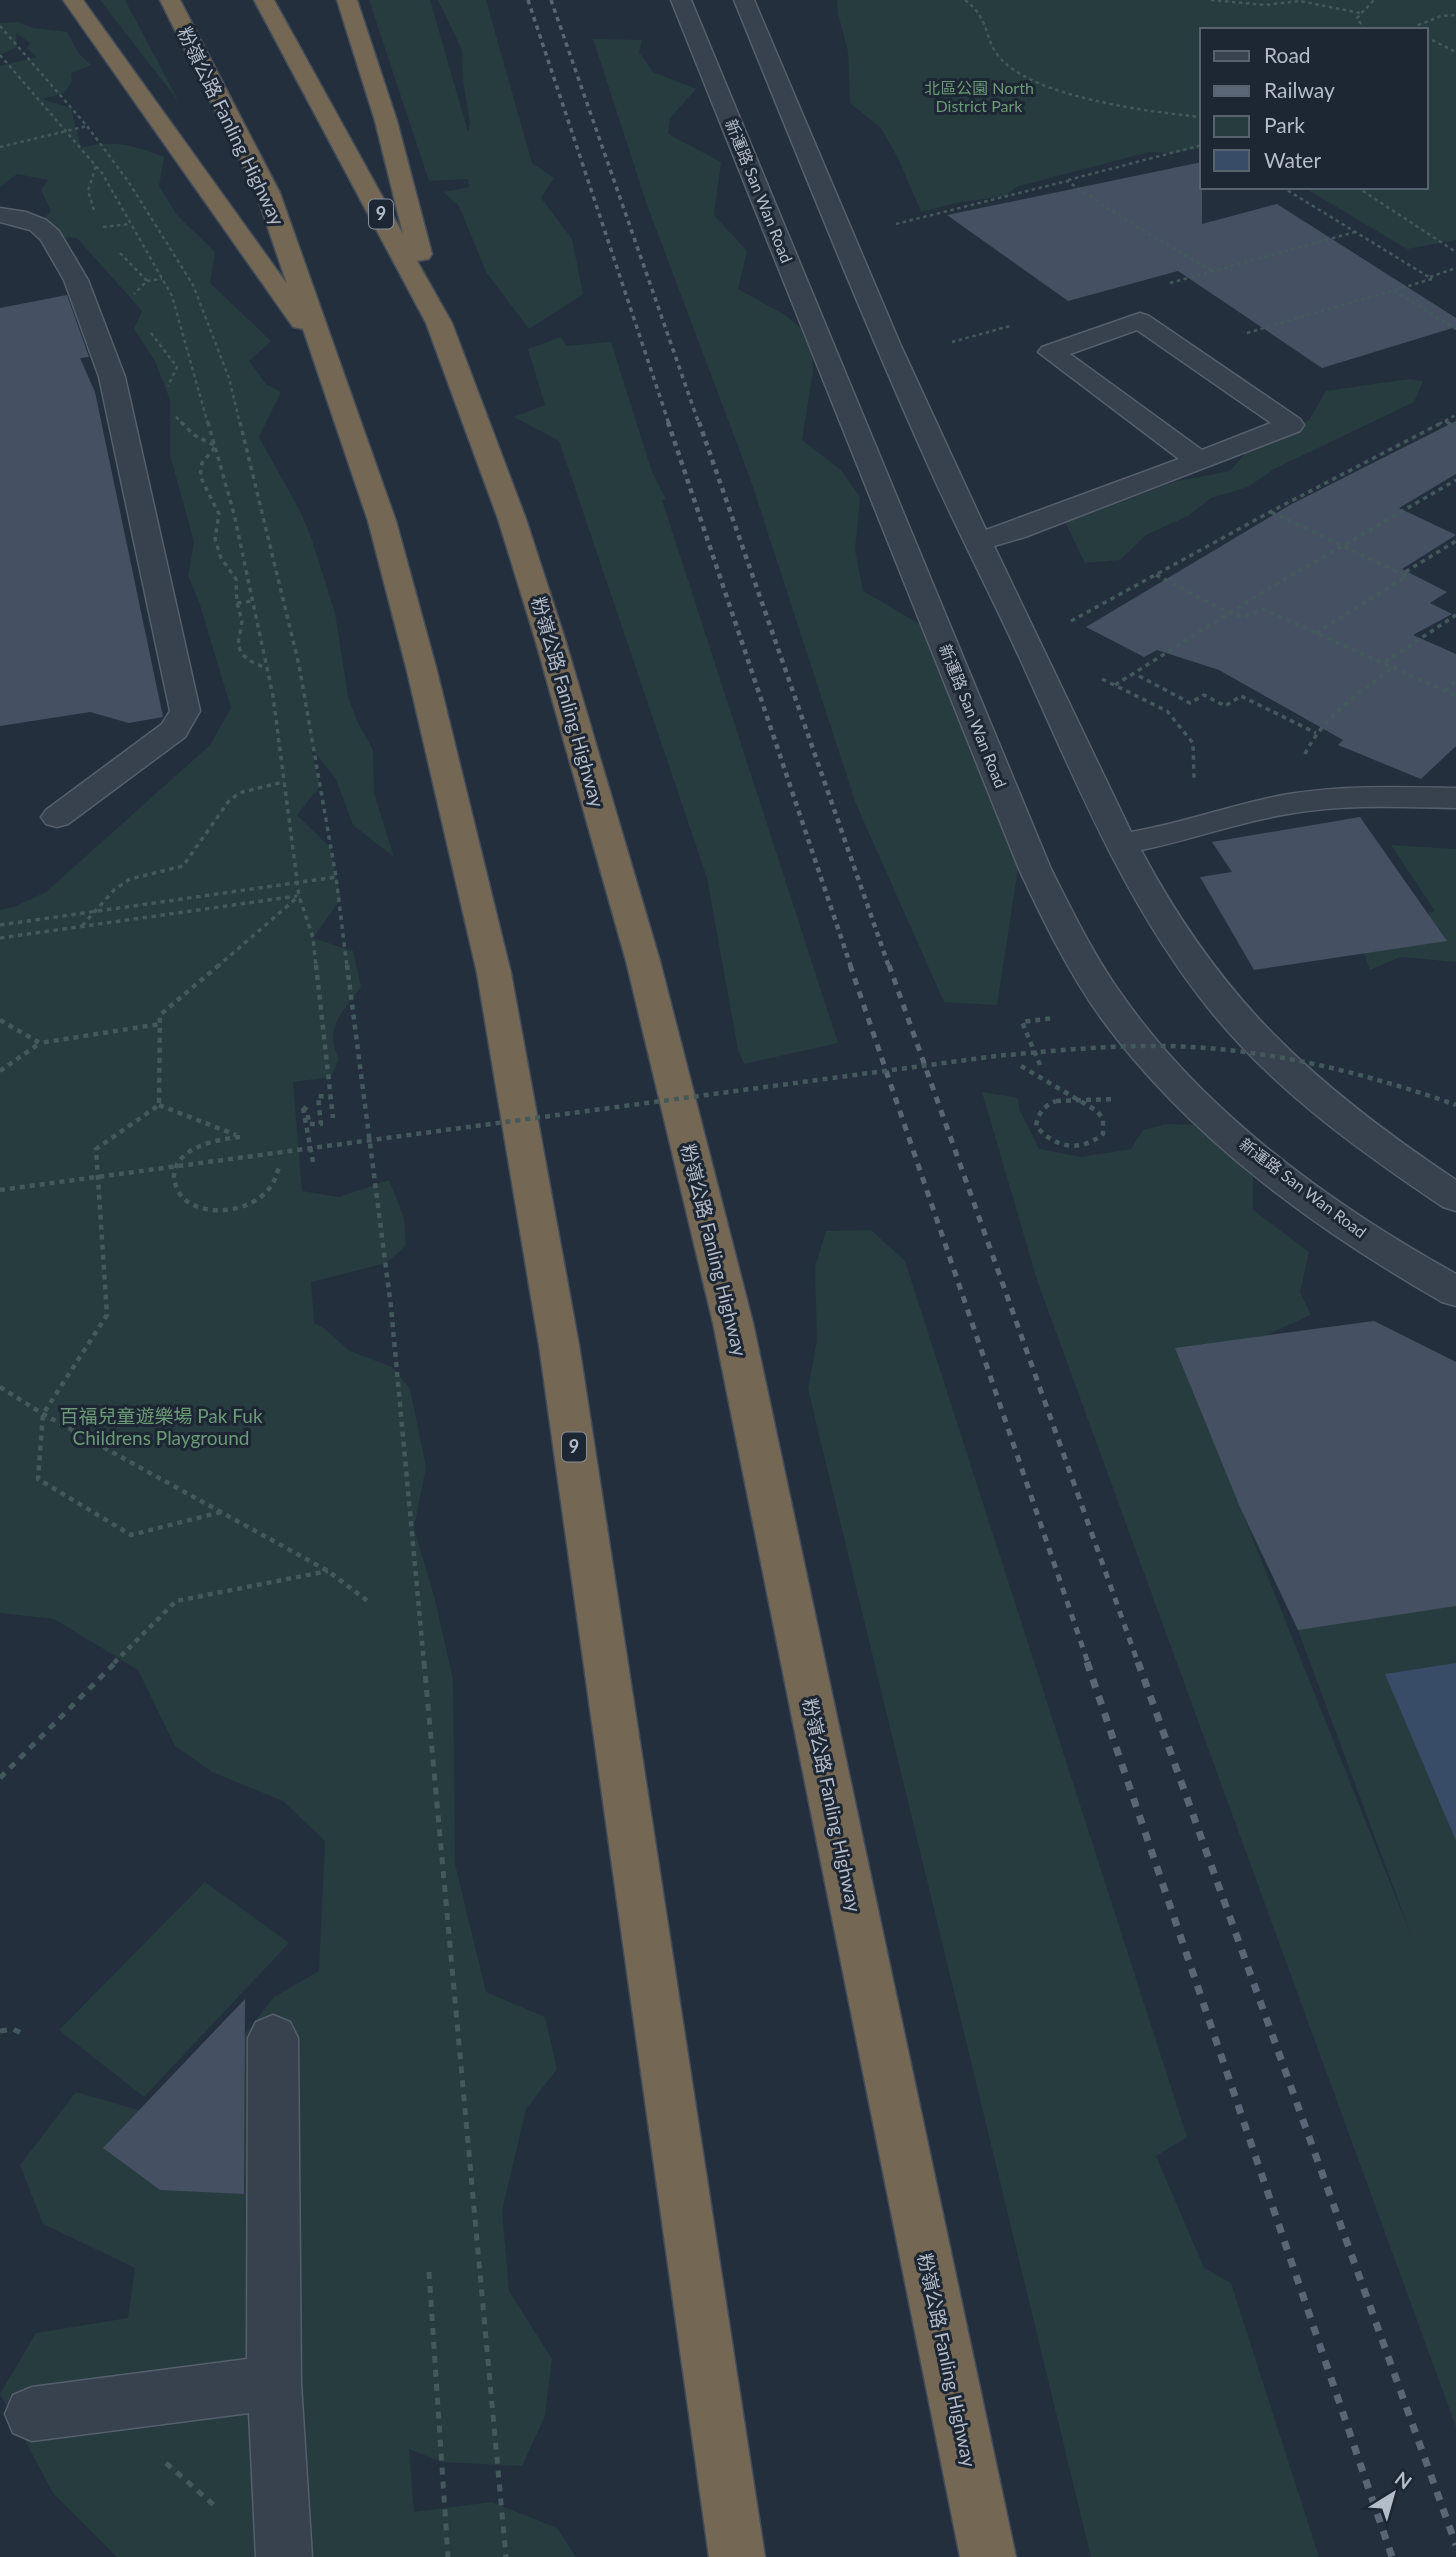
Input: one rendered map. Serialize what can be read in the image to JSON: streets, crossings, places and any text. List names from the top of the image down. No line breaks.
{"streets":{"highway":["粉嶺公路 Fanling Highway","9"],"street":["新運路 San Wan Road"]},"parks":["北區公園 North District Park","百福兒童遊樂場 Pak Fuk Childrens Playground"],"legend":["Road","Railway","Park","Water"],"north":"top right"}
